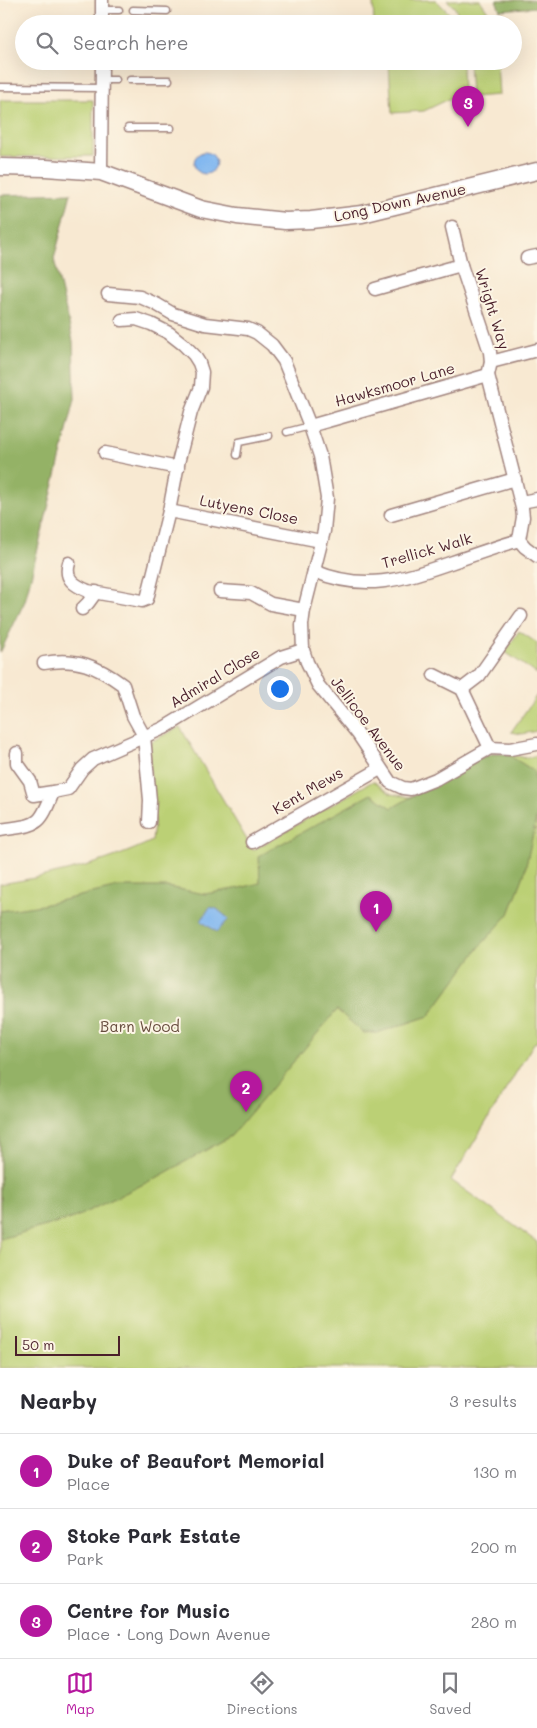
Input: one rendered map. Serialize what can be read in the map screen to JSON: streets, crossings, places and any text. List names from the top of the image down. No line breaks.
{"streets":{"street":["Long Down Avenue","Wright Way","Hawksmoor Lane","Lutyens Close","Trellick Walk","Admiral Close","Jellicoe Avenue","Kent Mews"]},"crossings":[["Wright Way","Hawksmoor Lane"],["Wright Way","Trellick Walk"],["Hawksmoor Lane","Jellicoe Avenue"],["Lutyens Close","Jellicoe Avenue"],["Trellick Walk","Jellicoe Avenue"],["Admiral Close","Jellicoe Avenue"],["Jellicoe Avenue","Kent Mews"]],"parks":["Barn Wood"],"scale_bar":"50 m","page":{"search":"Search here","pins":["3","1","2"],"scale":"50 m","heading":["Nearby","3 results"],"list":[{"mark":"1","name":"Duke of Beaufort Memorial","note":"Place","value":"130 m"},{"mark":"2","name":"Stoke Park Estate","note":"Park","value":"200 m"},{"mark":"3","name":"Centre for Music","note":"Place · Long Down Avenue","value":"280 m"}],"nav":["Map","Directions","Saved"]}}
